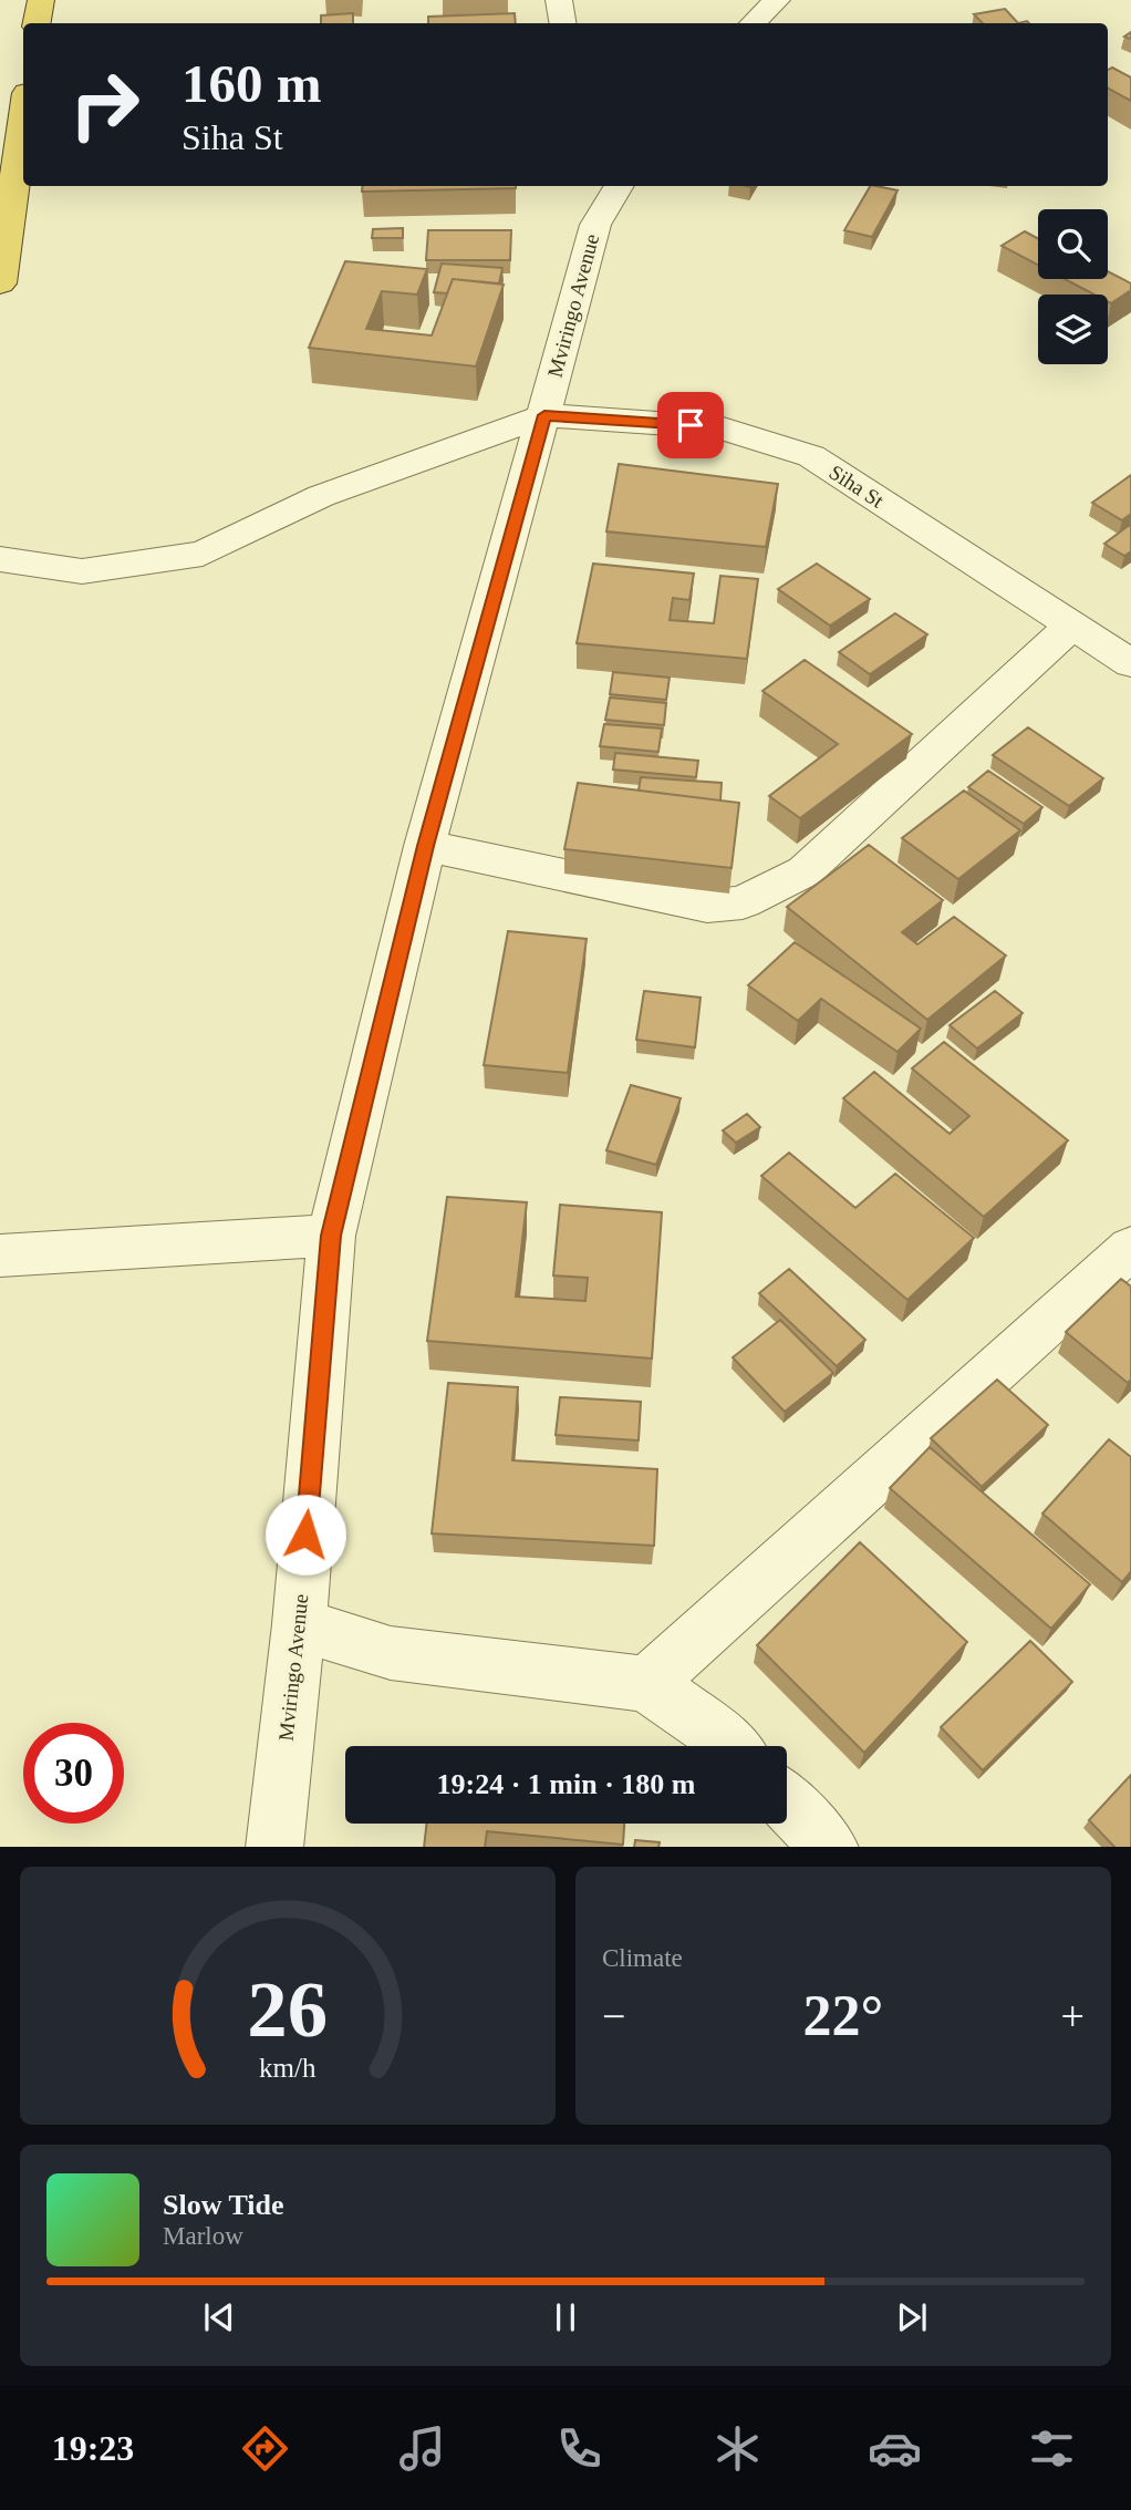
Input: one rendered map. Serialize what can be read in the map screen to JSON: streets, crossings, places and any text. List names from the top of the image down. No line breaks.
{"streets":{"street":["Mviringo Avenue","Siha St"]},"crossings":[["Mviringo Avenue","Siha St"]],"page":{"turn":["160 m","Siha St"],"limit":"30","trip":"19:24 · 1 min · 180 m","tile":"Climate","heat":["−","22°","+"],"song":["Slow Tide","Marlow"],"tabs":"19:23","gauge":["26","km/h"]}}
